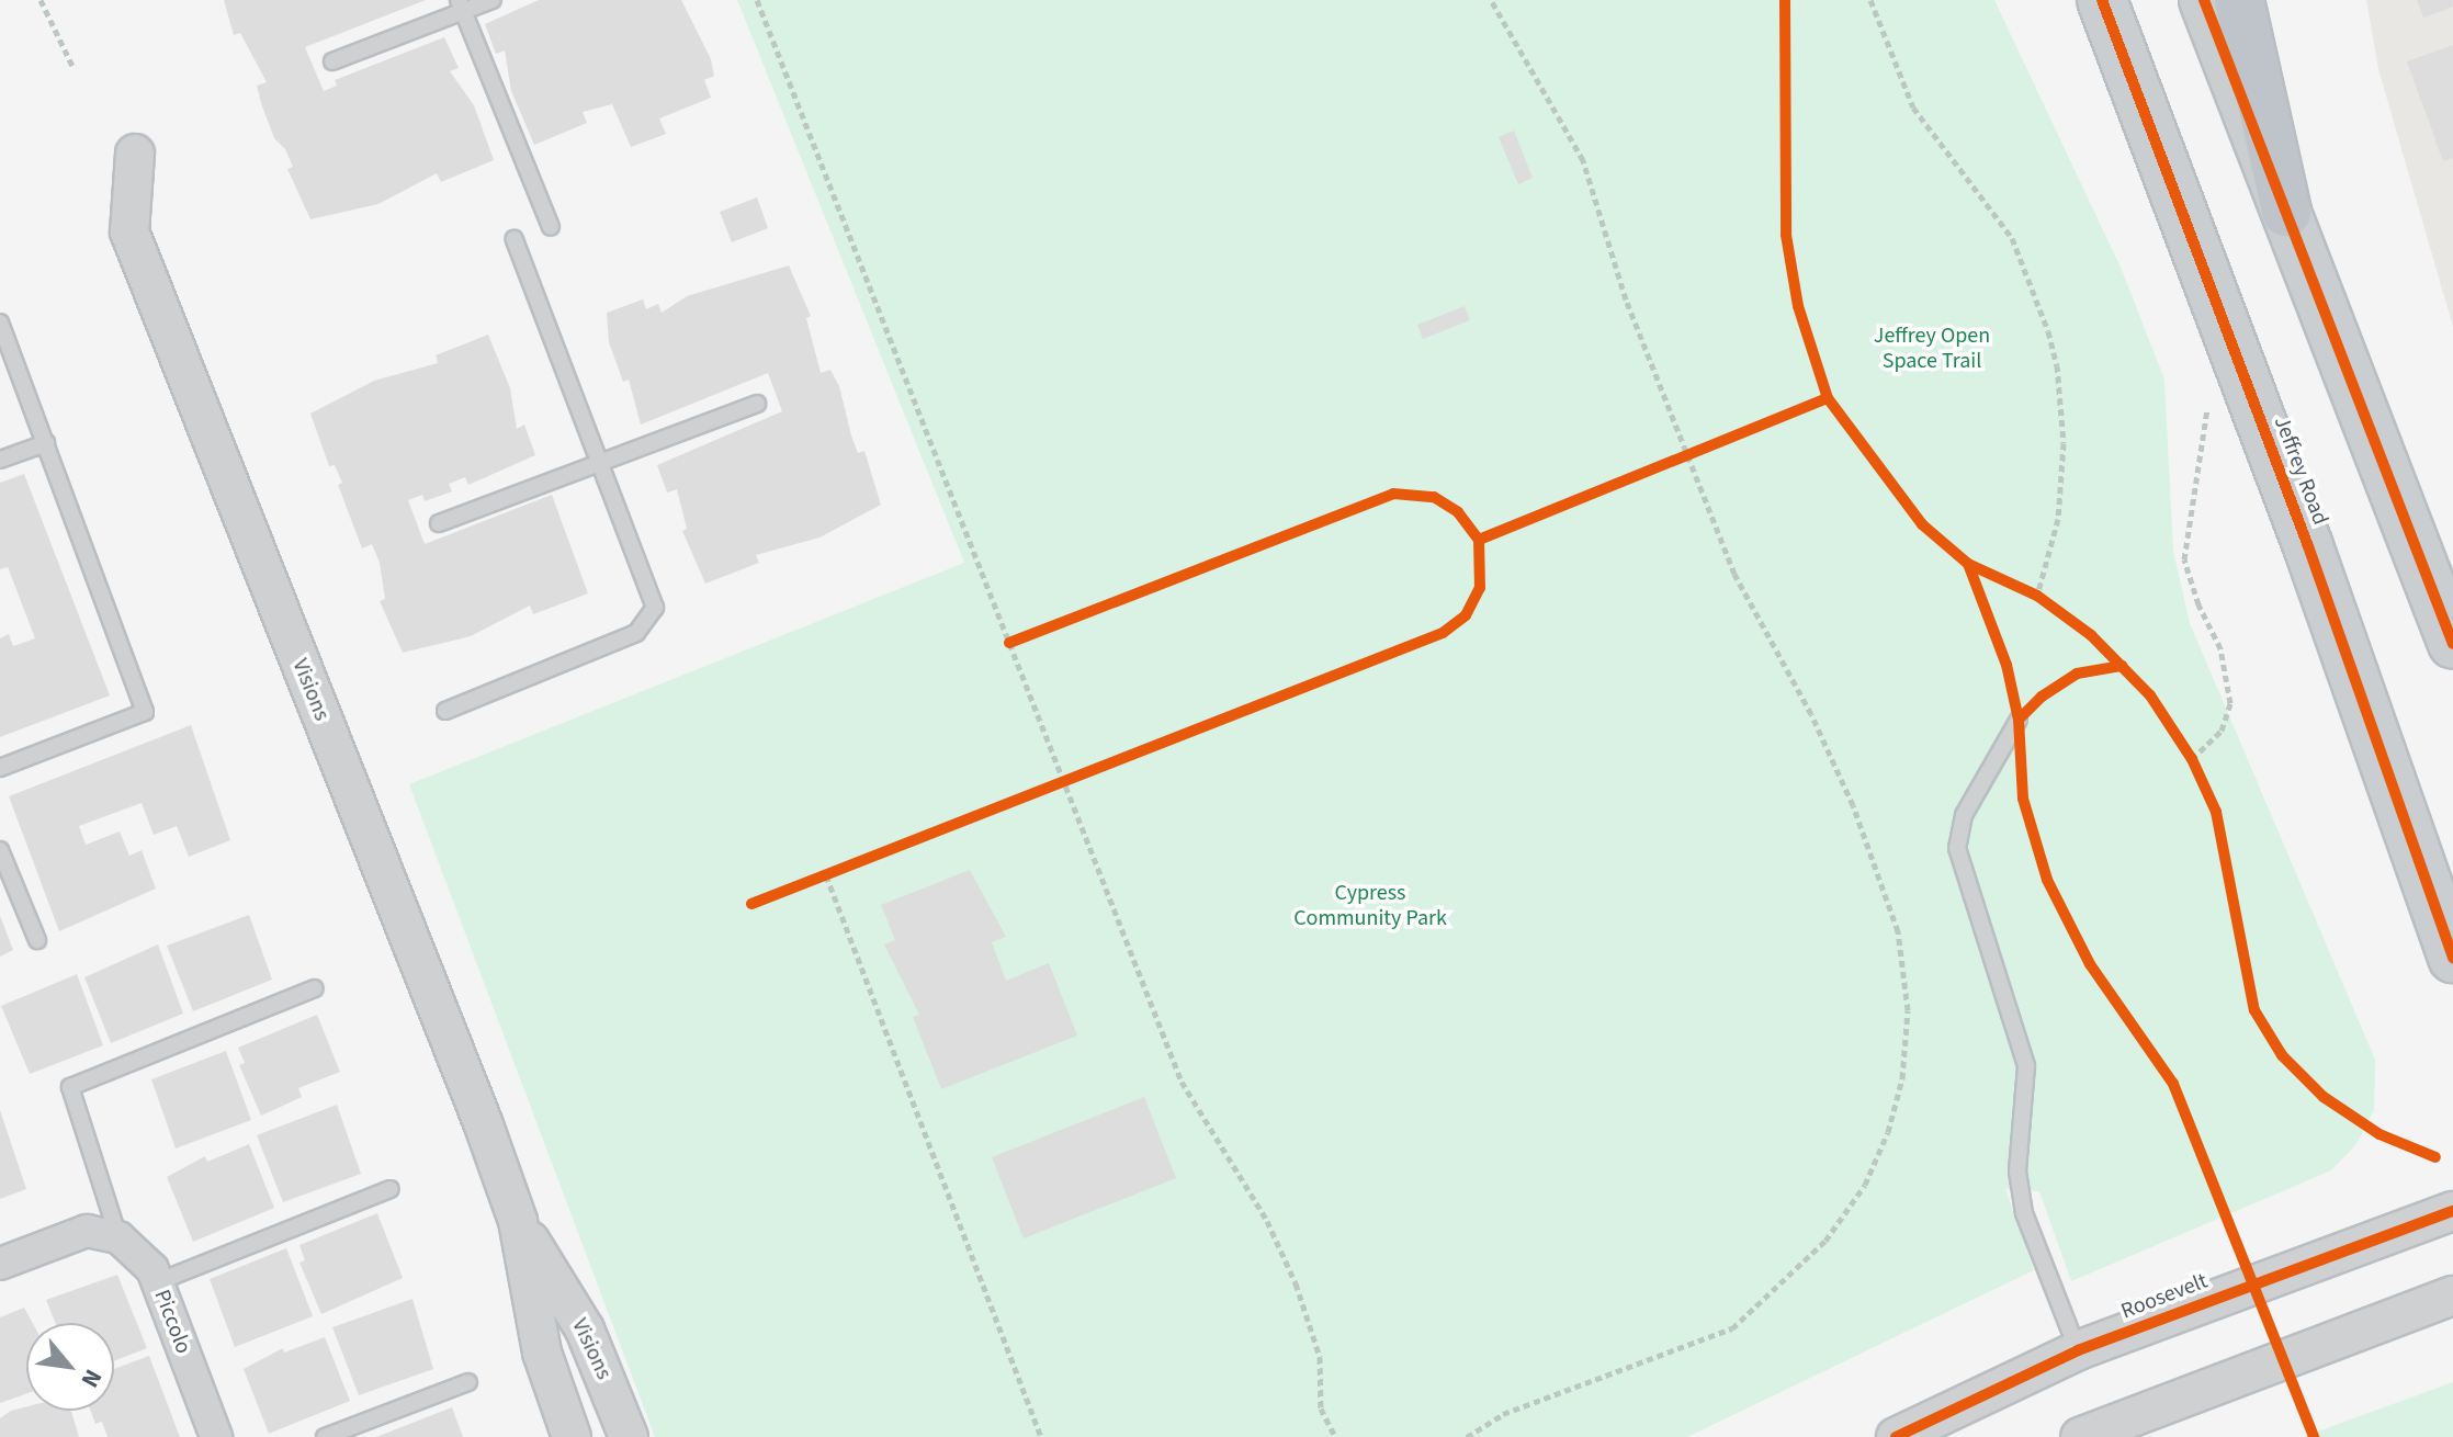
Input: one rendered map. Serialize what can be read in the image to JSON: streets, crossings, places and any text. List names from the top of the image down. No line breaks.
{"streets":{"main road":["Jeffrey Road"],"street":["Visions","Roosevelt","Piccolo"]},"parks":["Jeffrey Open Space Trail","Cypress Community Park"],"north":"bottom right"}
